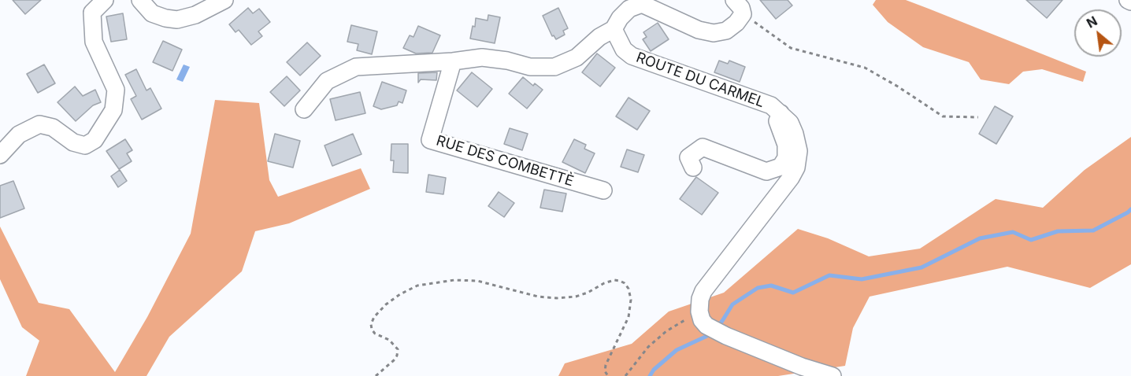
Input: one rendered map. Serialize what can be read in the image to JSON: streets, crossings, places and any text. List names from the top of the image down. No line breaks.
{"streets":{"street":["ROUTE DU CARMEL","RUE DES COMBETTÈ"]},"north":"top left"}
